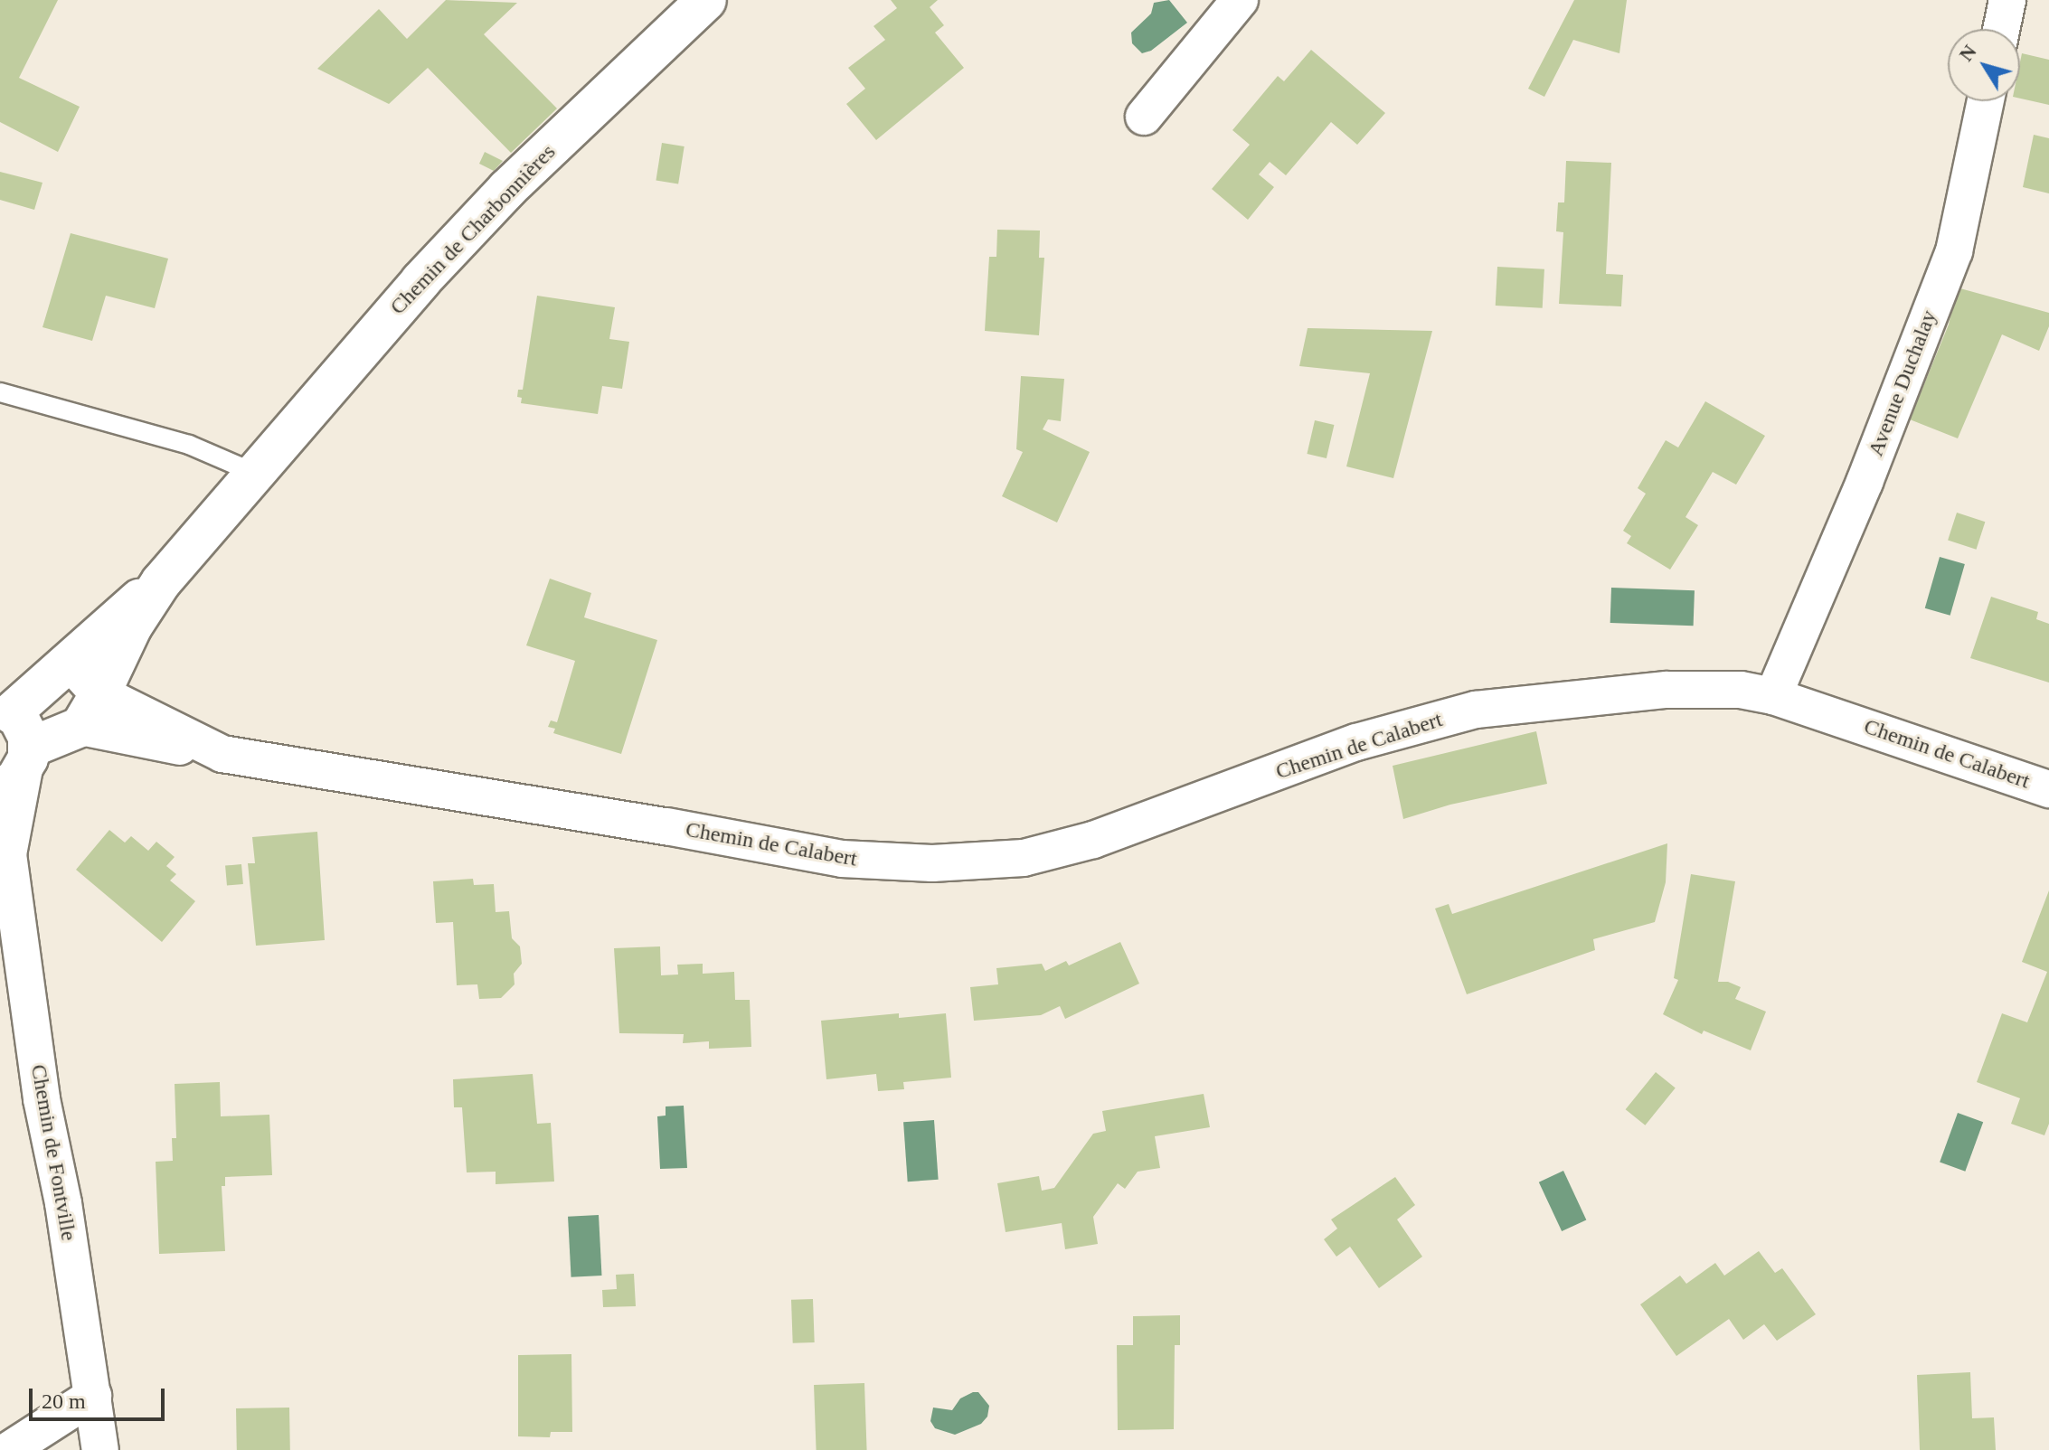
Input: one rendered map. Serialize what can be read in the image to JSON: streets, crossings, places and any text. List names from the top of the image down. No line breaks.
{"streets":{"street":["Chemin de Charbonnières","Avenue Duchalay","Chemin de Calabert","Chemin de Fontville"]},"crossings":[["Chemin de Charbonnières","Chemin de Calabert"],["Chemin de Charbonnières","Chemin de Fontville"],["Avenue Duchalay","Chemin de Calabert"]],"scale_bar":"20 m","north":"top left"}
